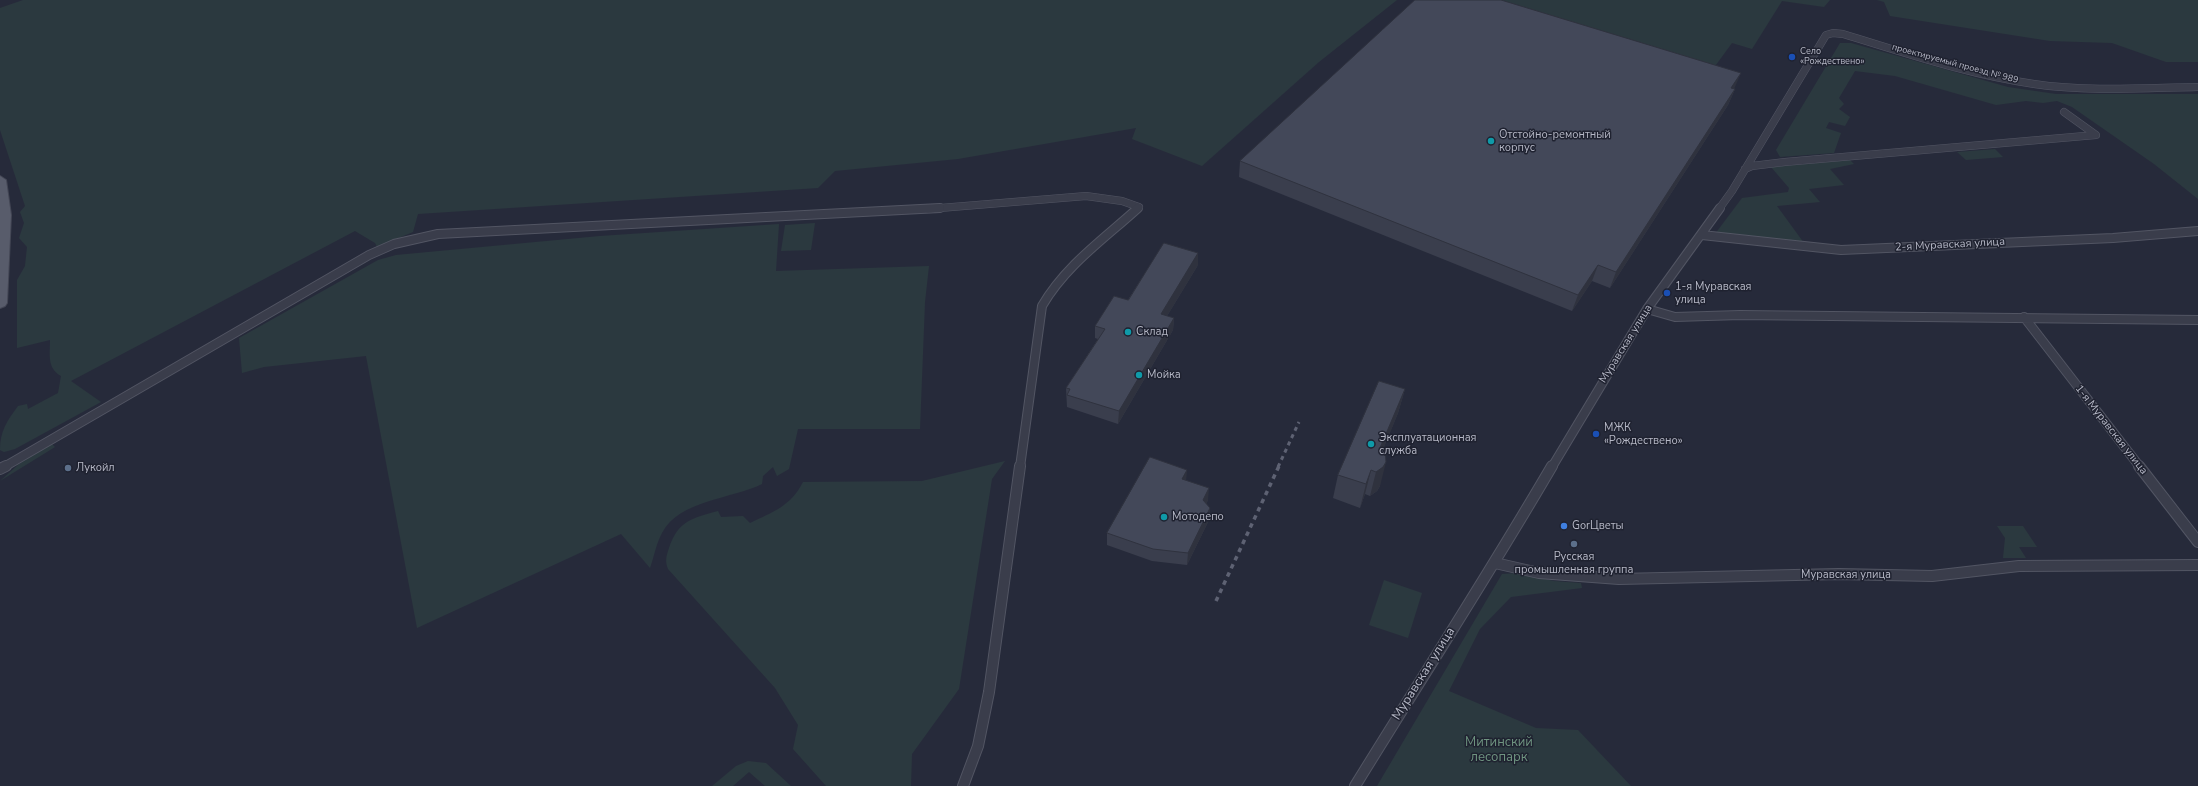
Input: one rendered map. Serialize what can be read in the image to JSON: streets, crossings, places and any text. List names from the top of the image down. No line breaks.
{"streets":{"street":["проектируемый проезд № 989","2-я Муравская улица","Муравская улица","1-я Муравская улица"]},"crossings":[["проектируемый проезд № 989","Муравская улица"],["2-я Муравская улица","Муравская улица"]],"parks":["Митинский лесопарк"],"places":["Село «Рождествено»","Отстойно-ремонтный корпус","1-я Муравская улица","Склад","Мойка","МЖК «Рождествено»","Эксплуатационная служба","Лукойл","Мотодепо","GorЦветы","Русская промышленная группа"]}
